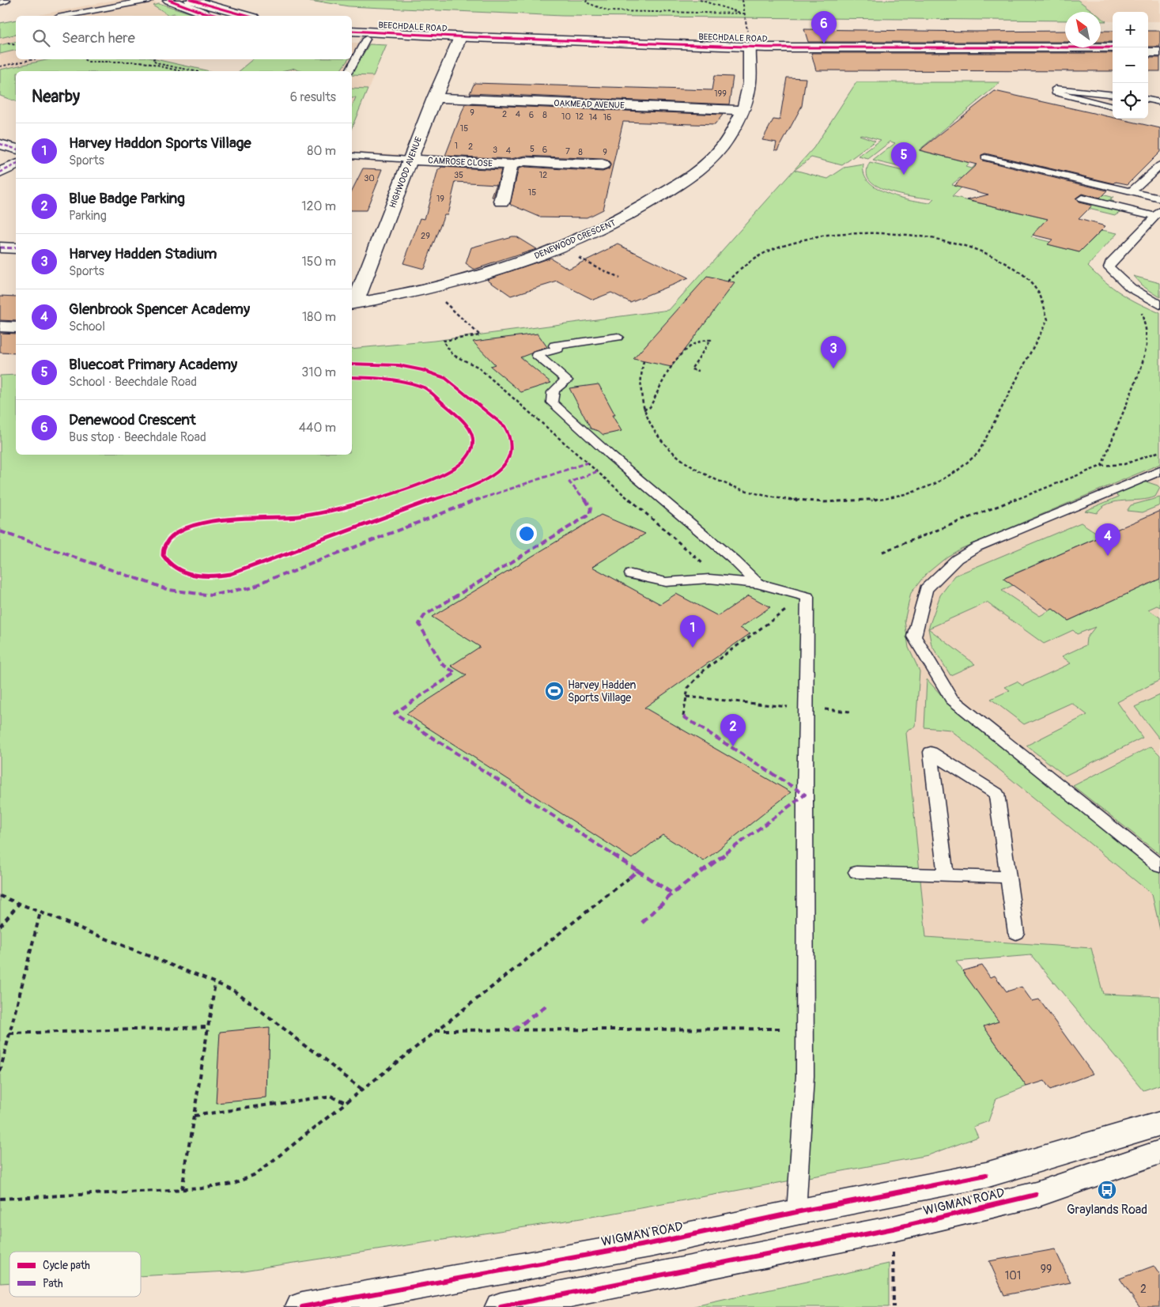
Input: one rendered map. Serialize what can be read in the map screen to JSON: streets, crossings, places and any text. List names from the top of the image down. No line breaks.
{"streets":{"street":["BEECHDALE ROAD","OAKMEAD AVENUE","CAMROSE CLOSE","HIGHWOOD AVENUE","DENEWOOD CRESCENT","WIGMAN ROAD"]},"crossings":[["BEECHDALE ROAD","HIGHWOOD AVENUE"],["BEECHDALE ROAD","DENEWOOD CRESCENT"],["OAKMEAD AVENUE","HIGHWOOD AVENUE"],["OAKMEAD AVENUE","DENEWOOD CRESCENT"],["CAMROSE CLOSE","HIGHWOOD AVENUE"],["HIGHWOOD AVENUE","DENEWOOD CRESCENT"]],"places":{"sports":["Harvey Hadden Sports Village"],"bus stop":["Graylands Road"]},"house_numbers":["199","9","2","4","6","8","10","12","14","16","15","1","2","5","3","6","4","7","8","9","35","12","30","15","19","29","99","101","2"],"legend":["Cycle path","Path"],"north":"top left","page":{"pins":["6","5","3","4","1","2"],"map_buttons":["+","−"],"search":"Search here","heading":["Nearby","6 results"],"list":[{"mark":"1","name":"Harvey Haddon Sports Village","note":"Sports","value":"80 m"},{"mark":"2","name":"Blue Badge Parking","note":"Parking","value":"120 m"},{"mark":"3","name":"Harvey Hadden Stadium","note":"Sports","value":"150 m"},{"mark":"4","name":"Glenbrook Spencer Academy","note":"School","value":"180 m"},{"mark":"5","name":"Bluecoat Primary Academy","note":"School · Beechdale Road","value":"310 m"},{"mark":"6","name":"Denewood Crescent","note":"Bus stop · Beechdale Road","value":"440 m"}]}}
